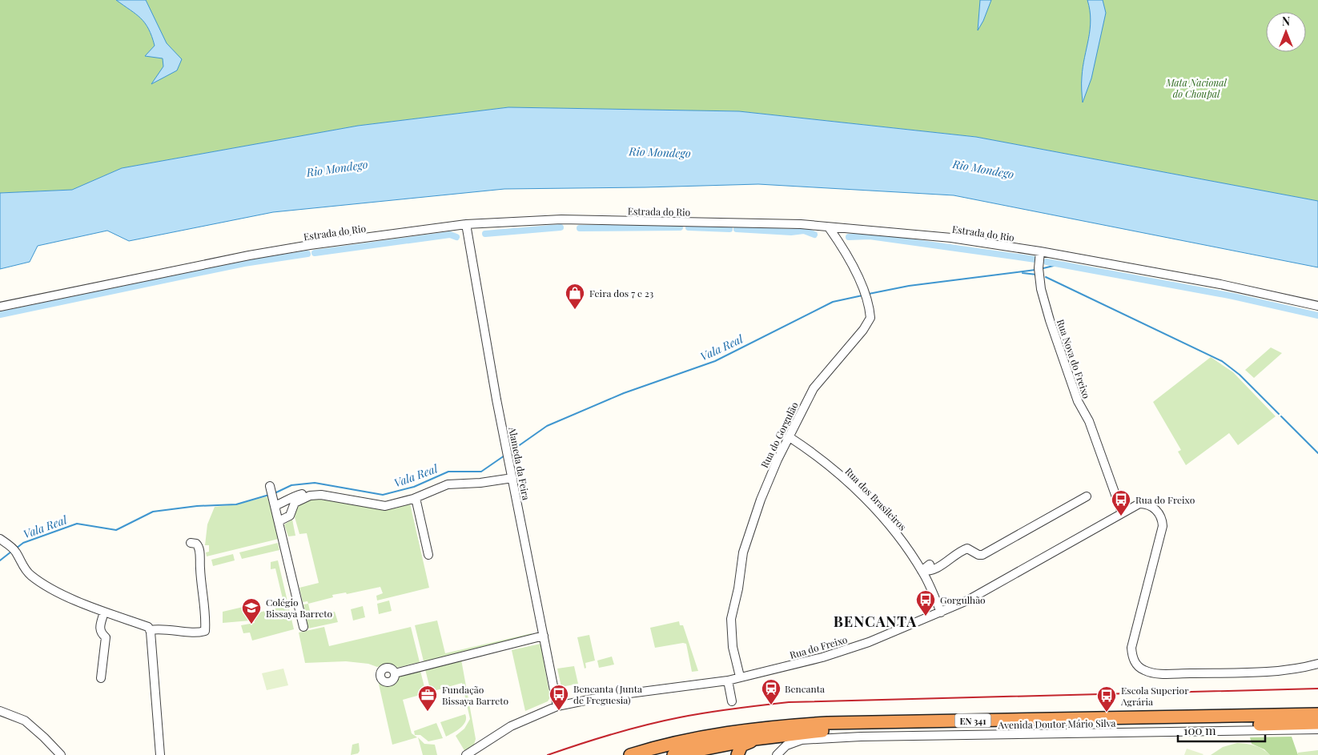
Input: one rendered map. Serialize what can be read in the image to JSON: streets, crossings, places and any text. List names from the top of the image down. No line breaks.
{"streets":{"highway":["EN 341"],"street":["Estrada do Rio","Rua Nova do Freixo","Rua do Gorgulão","Alameda da Feira","Rua dos Brasileiros","Rua do Freixo","Avenida Doutor Mário Silva"]},"crossings":[["Estrada do Rio","Rua Nova do Freixo"],["Estrada do Rio","Rua do Gorgulão"],["Estrada do Rio","Alameda da Feira"],["Rua Nova do Freixo","Rua do Freixo"],["Rua do Gorgulão","Rua dos Brasileiros"],["Rua do Gorgulão","Rua do Freixo"],["Alameda da Feira","Rua do Freixo"],["Rua dos Brasileiros","Rua do Freixo"]],"districts":["BENCANTA"],"water":["Rio Mondego","Vala Real"],"parks":["Mata Nacional do Choupal"],"places":{"shop":["Feira dos 7 e 23"],"bus stop":["Rua do Freixo","Gorgulhão","Bencanta (Junta de Freguesia)","Escola Superior Agrária"],"school or university":["Colégio Bissaya Barreto"],"station":["Bencanta"],"office":["Fundação Bissaya Barreto"]},"scale_bar":"100 m","north":"top"}
